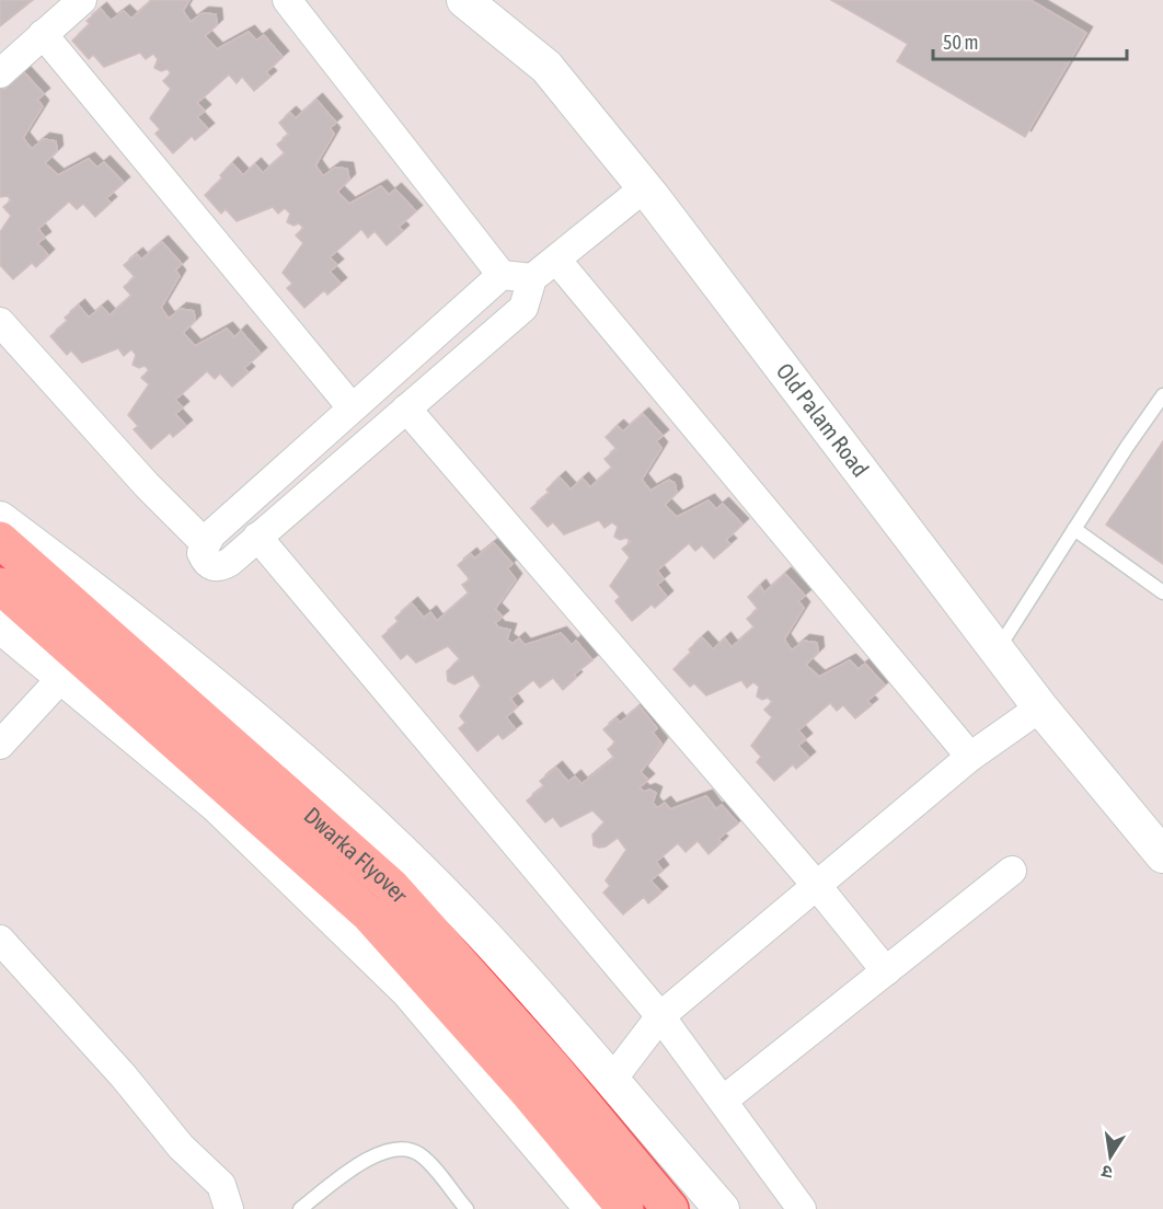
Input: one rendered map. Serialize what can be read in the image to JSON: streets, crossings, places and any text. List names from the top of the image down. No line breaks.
{"streets":{"main road":["Dwarka Flyover"],"street":["Old Palam Road"]},"scale_bar":"50 m","north":"bottom"}
